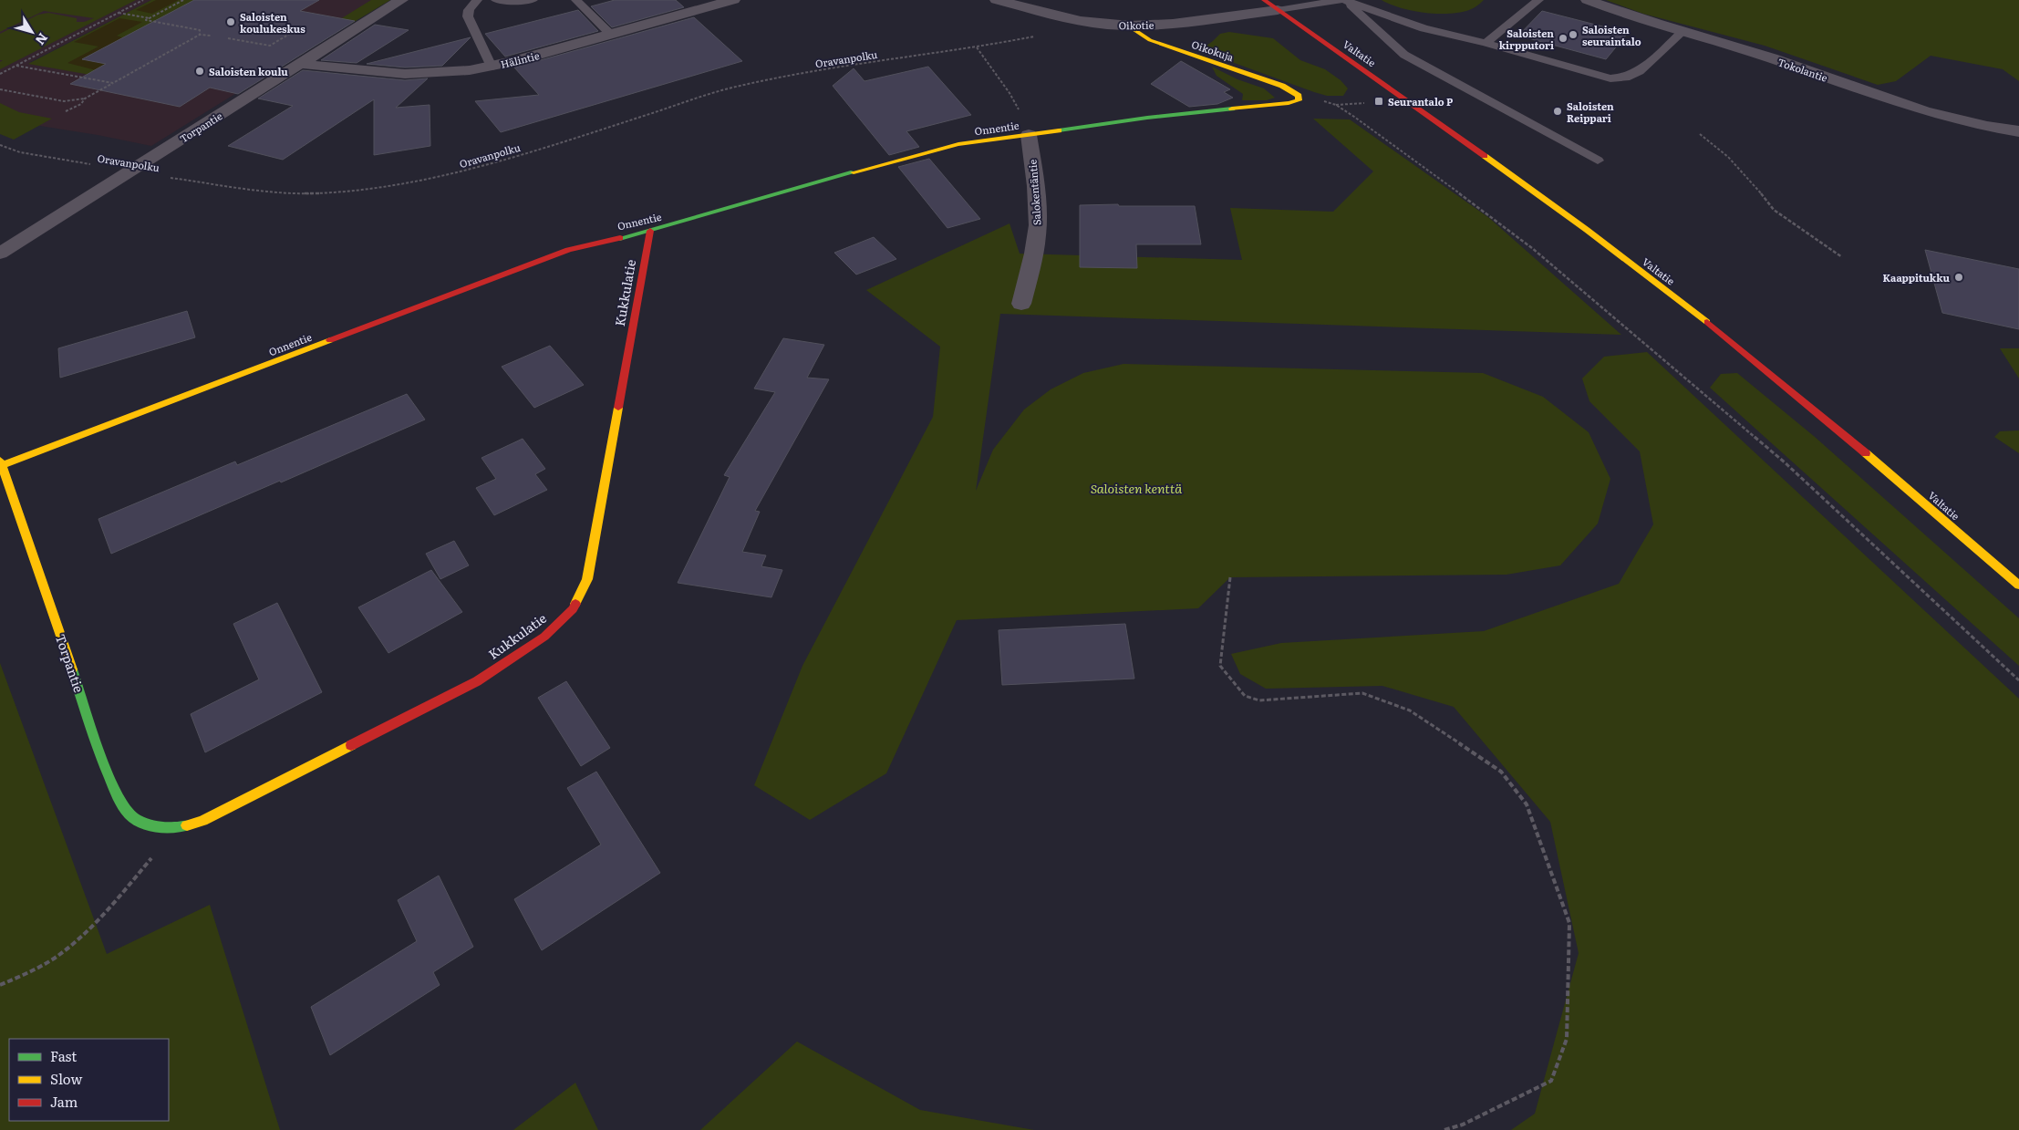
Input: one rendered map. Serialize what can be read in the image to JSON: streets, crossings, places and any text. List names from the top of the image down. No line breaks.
{"streets":{"main road":["Oikokuja","Valtatie","Torpantie","Onnentie","Kukkulatie"],"street":["Oikotie","Hälintie","Tokolantie","Salokentäntie"],"path":["Oravanpolku"]},"crossings":[["Oikotie","Oikokuja"],["Oikotie","Valtatie"],["Oikokuja","Onnentie"],["Oravanpolku","Torpantie"],["Oravanpolku","Onnentie"],["Oravanpolku","Salokentäntie"],["Hälintie","Torpantie"],["Torpantie","Onnentie"],["Torpantie","Kukkulatie"],["Onnentie","Salokentäntie"],["Onnentie","Kukkulatie"]],"parks":["Saloisten kenttä"],"places":{"other":["Saloisten koulukeskus","Saloisten seuraintalo","Saloisten kirpputori","Saloisten koulu","Saloisten Reippari","Kaappitukku"],"transit":["Seurantalo P"]},"legend":["Fast","Slow","Jam"],"north":"bottom right"}
